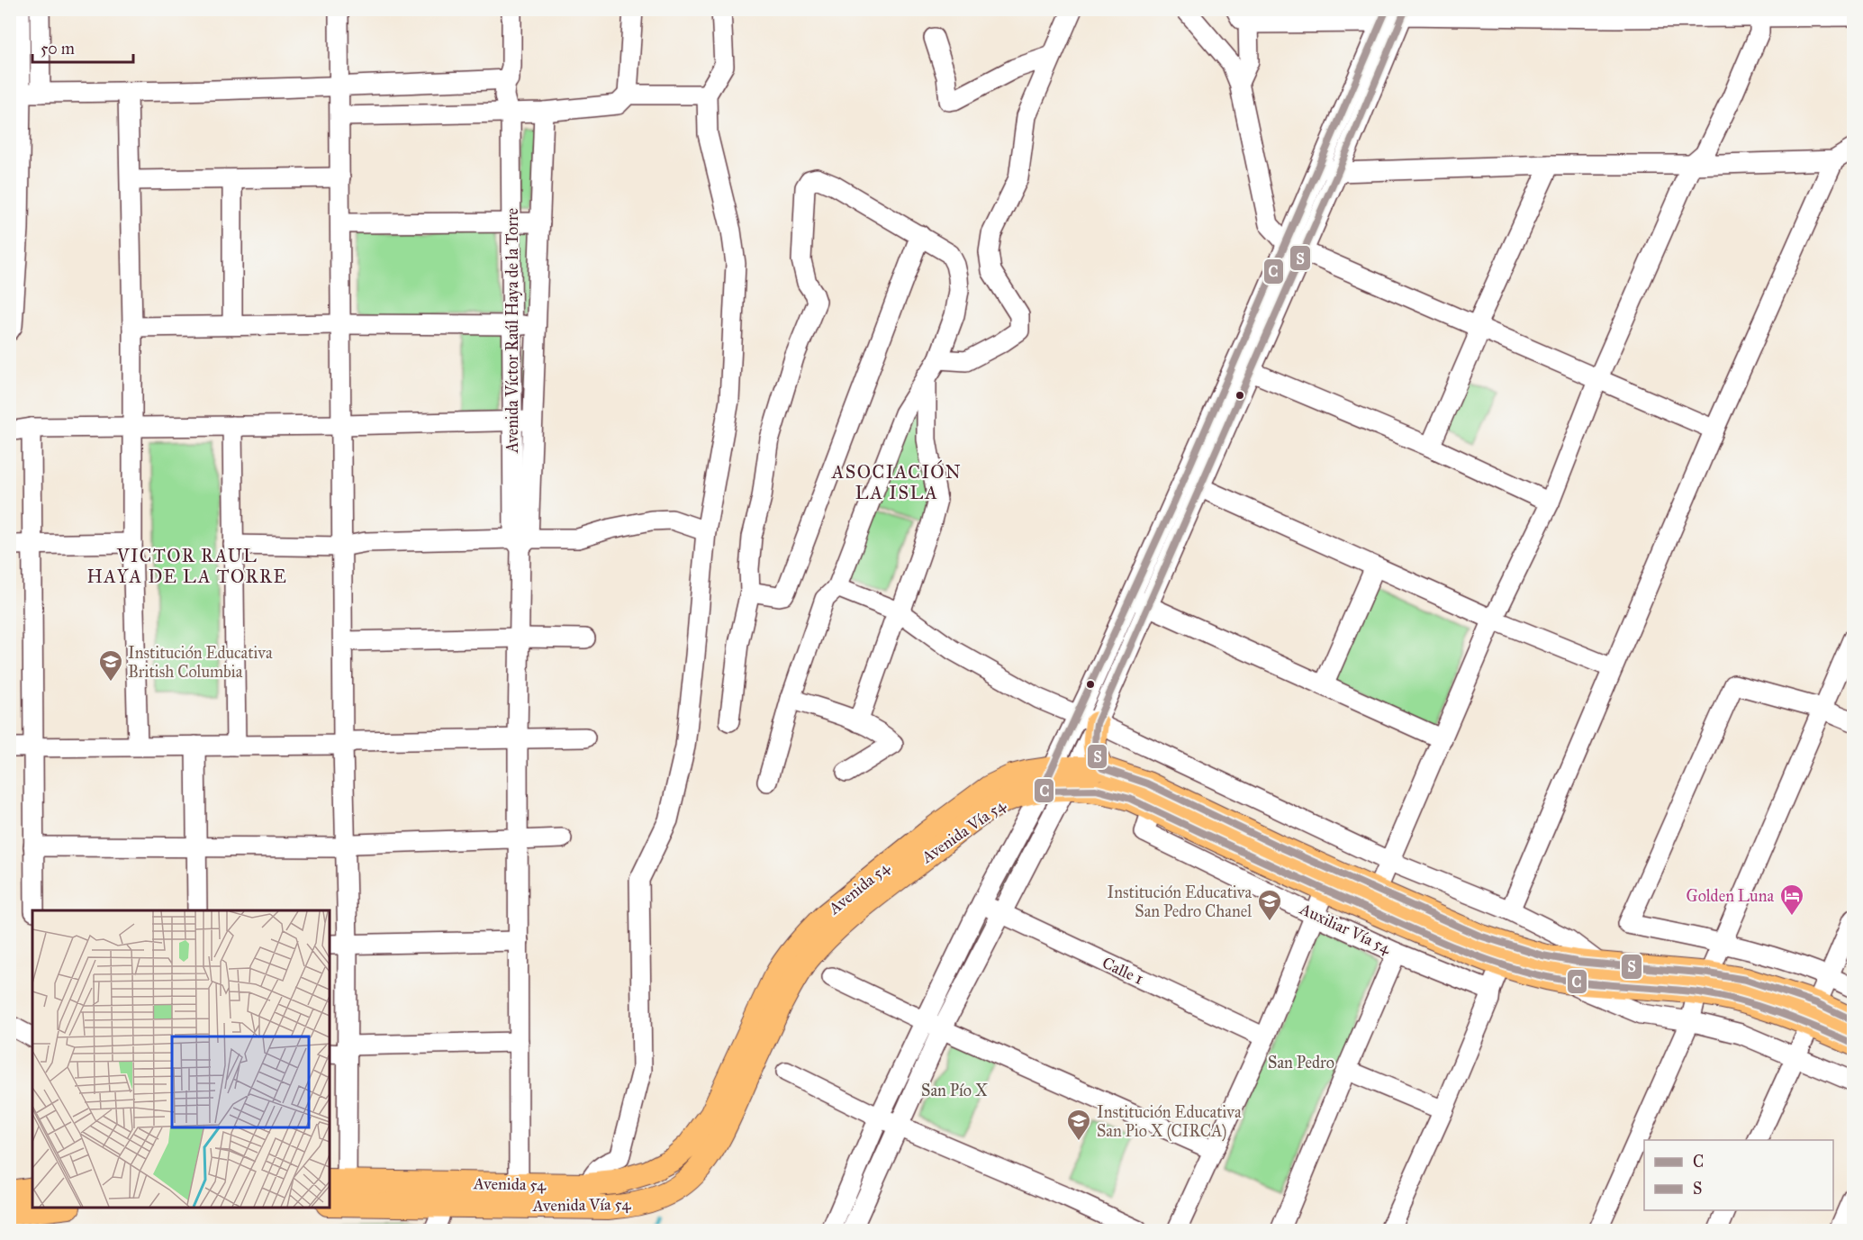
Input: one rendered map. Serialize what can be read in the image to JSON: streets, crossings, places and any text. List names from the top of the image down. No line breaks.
{"streets":{"main road":["Avenida Vía 54","Avenida 54"],"street":["Avenida Víctor Raúl Haya de la Torre","Auxiliar Vía 54","Calle 1"]},"crossings":[["Avenida Vía 54","Avenida 54"],["Avenida Vía 54","Auxiliar Vía 54"]],"districts":["ASOCIACIÓN LA ISLA","VICTOR RAUL HAYA DE LA TORRE"],"parks":["San Pedro","San Pío X"],"places":{"school or university":["Institución Educativa British Columbia","Institución Educativa San Pedro Chanel","Institución Educativa San Pio X (CIRCA)"],"hotel":["Golden Luna"]},"lines":["transit line C","transit line S"],"legend":["C","S"],"scale_bar":"50 m"}
